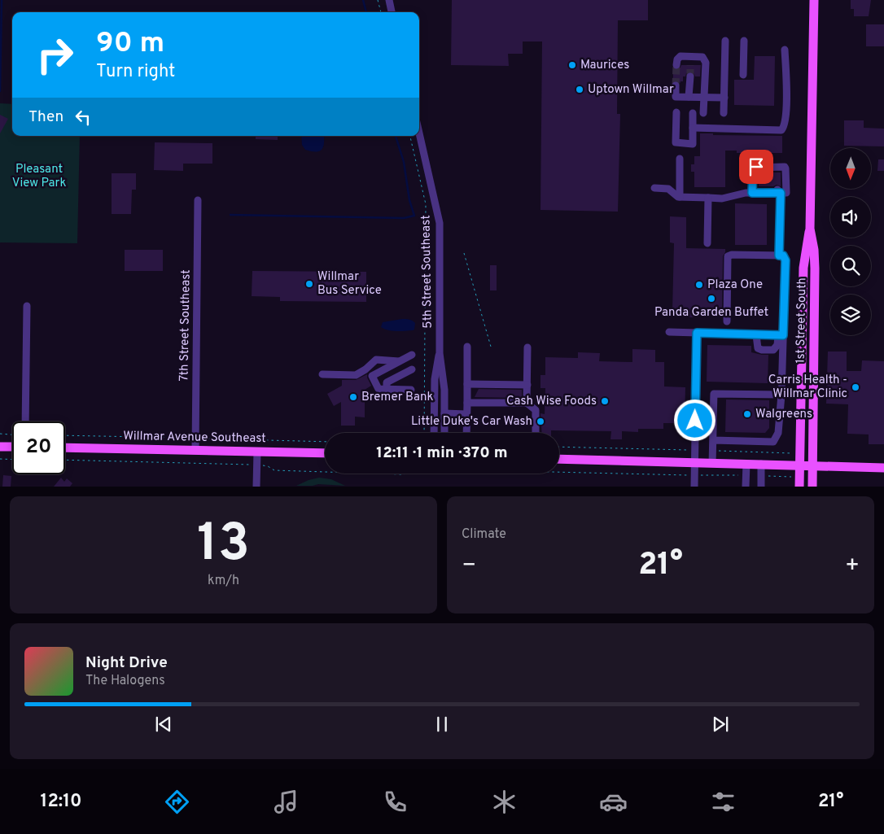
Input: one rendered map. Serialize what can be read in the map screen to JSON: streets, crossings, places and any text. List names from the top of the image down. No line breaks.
{"streets":{"main road":["1st Street South","Willmar Avenue Southeast"],"street":["5th Street Southeast","7th Street Southeast"]},"crossings":[["7th Street Southeast","Willmar Avenue Southeast"]],"parks":["Pleasant View Park"],"places":["Maurices","Uptown Willmar","Willmar Bus Service","Plaza One","Panda Garden Buffet","Carris Health - Willmar Clinic","Bremer Bank","Cash Wise Foods","Walgreens","Little Duke's Car Wash"],"north":"bottom","page":{"turn":["90 m","Turn right"],"then":"Then","limit":"20","trip":"12:11 · 1 min · 370 m","tile":[["13","km/h"],"Climate"],"heat":["−","21°","+"],"song":["Night Drive","The Halogens"],"tabs":["12:10","21°"]}}
